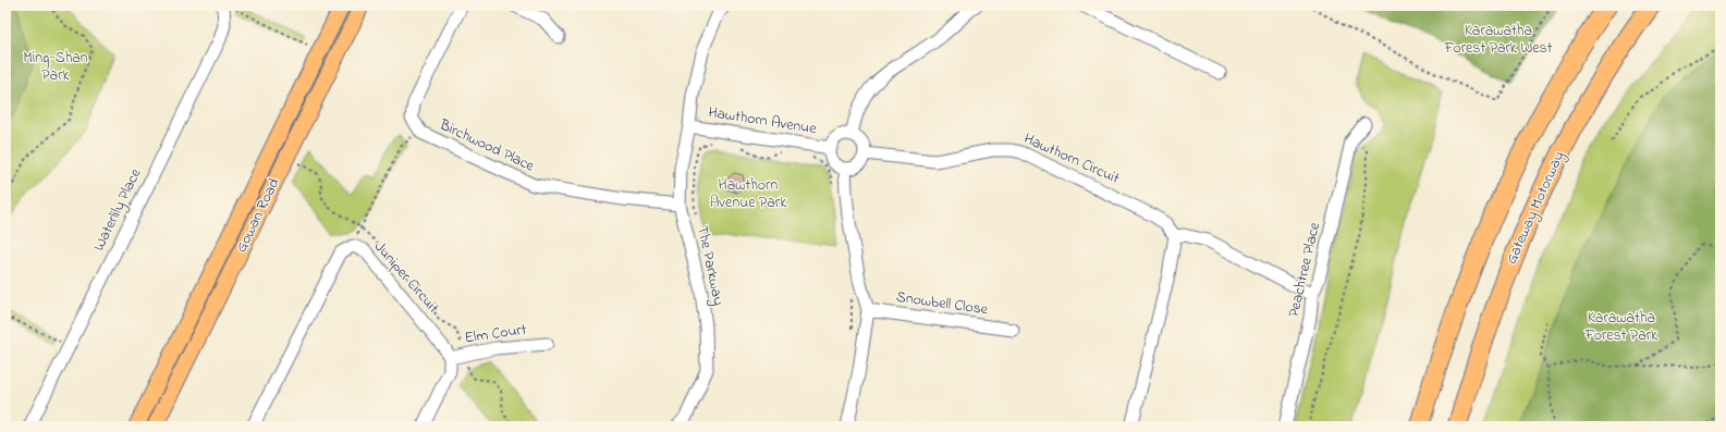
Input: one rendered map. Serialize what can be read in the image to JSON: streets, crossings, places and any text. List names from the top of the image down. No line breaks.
{"streets":{"highway":["Gateway Motorway"],"main road":["Gowan Road"],"street":["Hawthorn Avenue","Birchwood Place","Hawthorn Circuit","Waterlily Place","The Parkway","Peachtree Place","Juniper Circuit","Snowbell Close","Elm Court"]},"crossings":[["Hawthorn Avenue","Hawthorn Circuit"],["Hawthorn Avenue","The Parkway"],["Birchwood Place","The Parkway"],["Juniper Circuit","Elm Court"]],"parks":["Karawatha Forest Park West","Ming-Shan Park","Hawthorn Avenue Park","Karawatha Forest Park"]}
